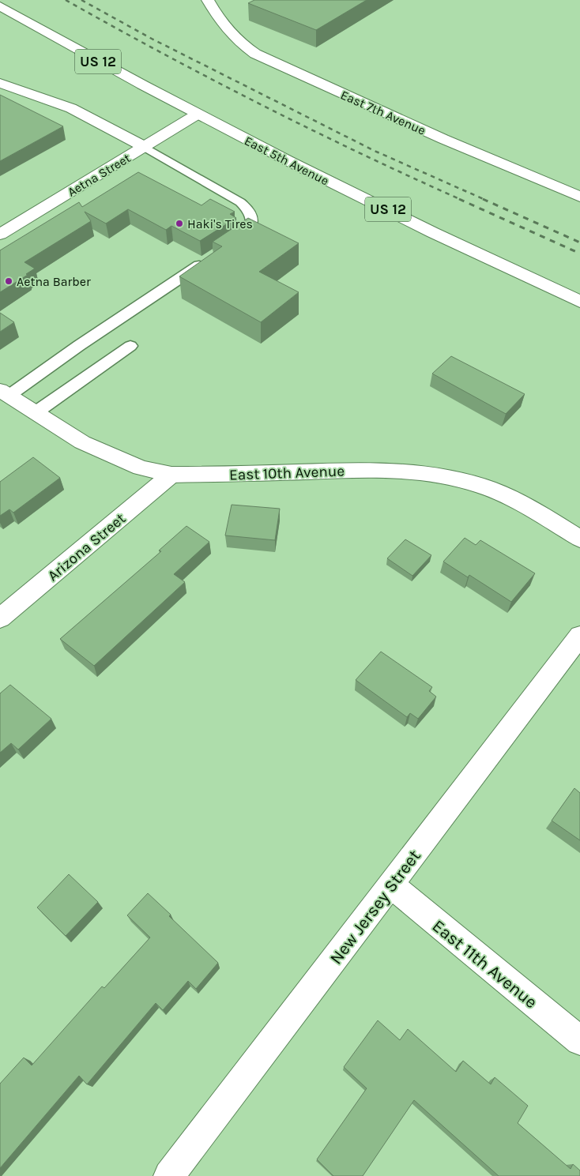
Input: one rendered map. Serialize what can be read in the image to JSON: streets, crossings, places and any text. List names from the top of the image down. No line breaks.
{"streets":{"street":["US 12","East 7th Avenue","East 5th Avenue","Aetna Street","East 10th Avenue","Arizona Street","New Jersey Street","East 11th Avenue"]},"crossings":[["East 5th Avenue","Aetna Street"],["East 10th Avenue","Arizona Street"],["New Jersey Street","East 11th Avenue"]],"places":["Haki's Tires","Aetna Barber"]}
